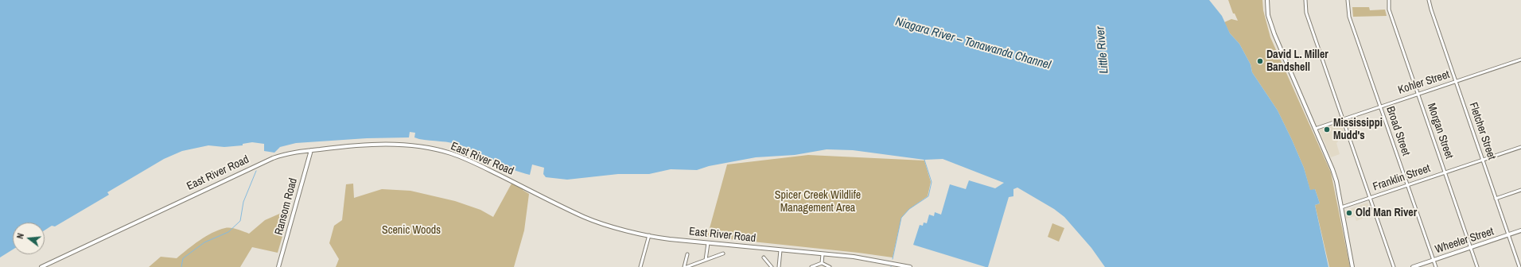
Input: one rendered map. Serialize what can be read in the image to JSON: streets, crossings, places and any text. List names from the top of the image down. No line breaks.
{"streets":{"main road":["East River Road","Ransom Road","Wheeler Street"],"street":["Kohler Street","Broad Street","Morgan Street","Fletcher Street","Franklin Street"]},"crossings":[["Kohler Street","Broad Street"],["Kohler Street","Morgan Street"],["Kohler Street","Fletcher Street"],["Broad Street","Franklin Street"],["Broad Street","Wheeler Street"],["Morgan Street","Franklin Street"],["Morgan Street","Wheeler Street"],["Fletcher Street","Franklin Street"],["Fletcher Street","Wheeler Street"],["East River Road","Ransom Road"]],"water":["Niagara River – Tonawanda Channel","Little River"],"parks":["Spicer Creek Wildlife Management Area","Scenic Woods"],"places":["David L. Miller Bandshell","Mississippi Mudd's","Old Man River"],"north":"left"}
